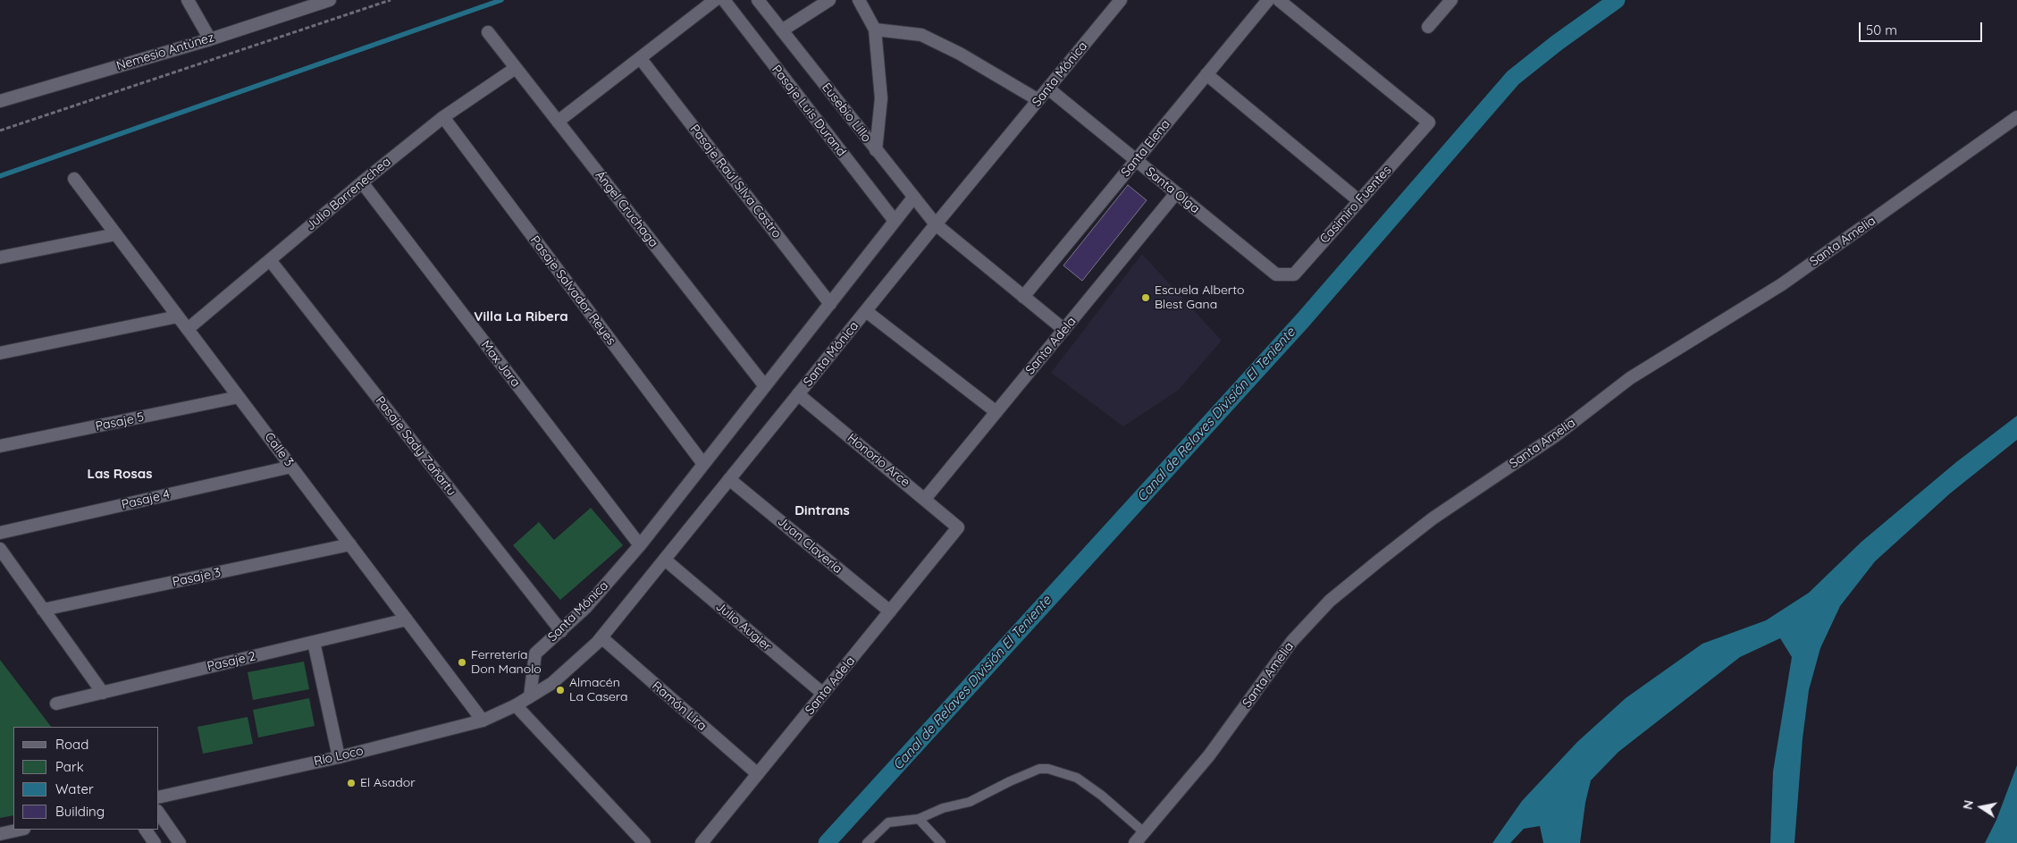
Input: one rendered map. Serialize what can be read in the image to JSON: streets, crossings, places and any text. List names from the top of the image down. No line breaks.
{"streets":{"street":["Nemesio Antúnez","Santa Mónica","Pasaje Luis Durand","Eusebio Lillo","Santa Elena","Pasaje Raúl Silva Castro","Santa Olga","Julio Barrenechea","Casimiro Fuentes","Ángel Cruchaga","Santa Amelia","Pasaje Salvador Reyes","Santa Adela","Max Jara","Pasaje 5","Pasaje Sady Zañartu","Calle 3","Honorio Arce","Pasaje 4","Juan Clavería","Pasaje 3","Julio Augier","Pasaje 2","Ramón Lira","Río Loco"]},"crossings":[["Santa Mónica","Pasaje Luis Durand"],["Santa Mónica","Eusebio Lillo"],["Santa Mónica","Pasaje Raúl Silva Castro"],["Santa Mónica","Santa Olga"],["Santa Mónica","Ángel Cruchaga"],["Santa Mónica","Pasaje Salvador Reyes"],["Santa Mónica","Max Jara"],["Santa Mónica","Pasaje Sady Zañartu"],["Santa Mónica","Honorio Arce"],["Santa Mónica","Juan Clavería"],["Santa Mónica","Julio Augier"],["Santa Mónica","Ramón Lira"],["Santa Mónica","Río Loco"],["Eusebio Lillo","Santa Elena"],["Eusebio Lillo","Santa Adela"],["Santa Elena","Santa Olga"],["Santa Olga","Casimiro Fuentes"],["Santa Olga","Santa Adela"],["Julio Barrenechea","Ángel Cruchaga"],["Julio Barrenechea","Pasaje Salvador Reyes"],["Julio Barrenechea","Max Jara"],["Julio Barrenechea","Pasaje Sady Zañartu"],["Julio Barrenechea","Calle 3"],["Santa Adela","Honorio Arce"],["Santa Adela","Juan Clavería"],["Santa Adela","Julio Augier"],["Santa Adela","Ramón Lira"],["Pasaje 5","Calle 3"],["Calle 3","Pasaje 4"],["Calle 3","Pasaje 3"],["Calle 3","Pasaje 2"],["Calle 3","Río Loco"]],"districts":["Villa La Ribera","Las Rosas","Dintrans"],"water":["Canal de Relaves División El Teniente"],"places":["Escuela Alberto Blest Gana","Ferretería Don Manolo","Almacén La Casera","El Asador"],"legend":["Road","Park","Water","Building"],"scale_bar":"50 m","north":"left"}
